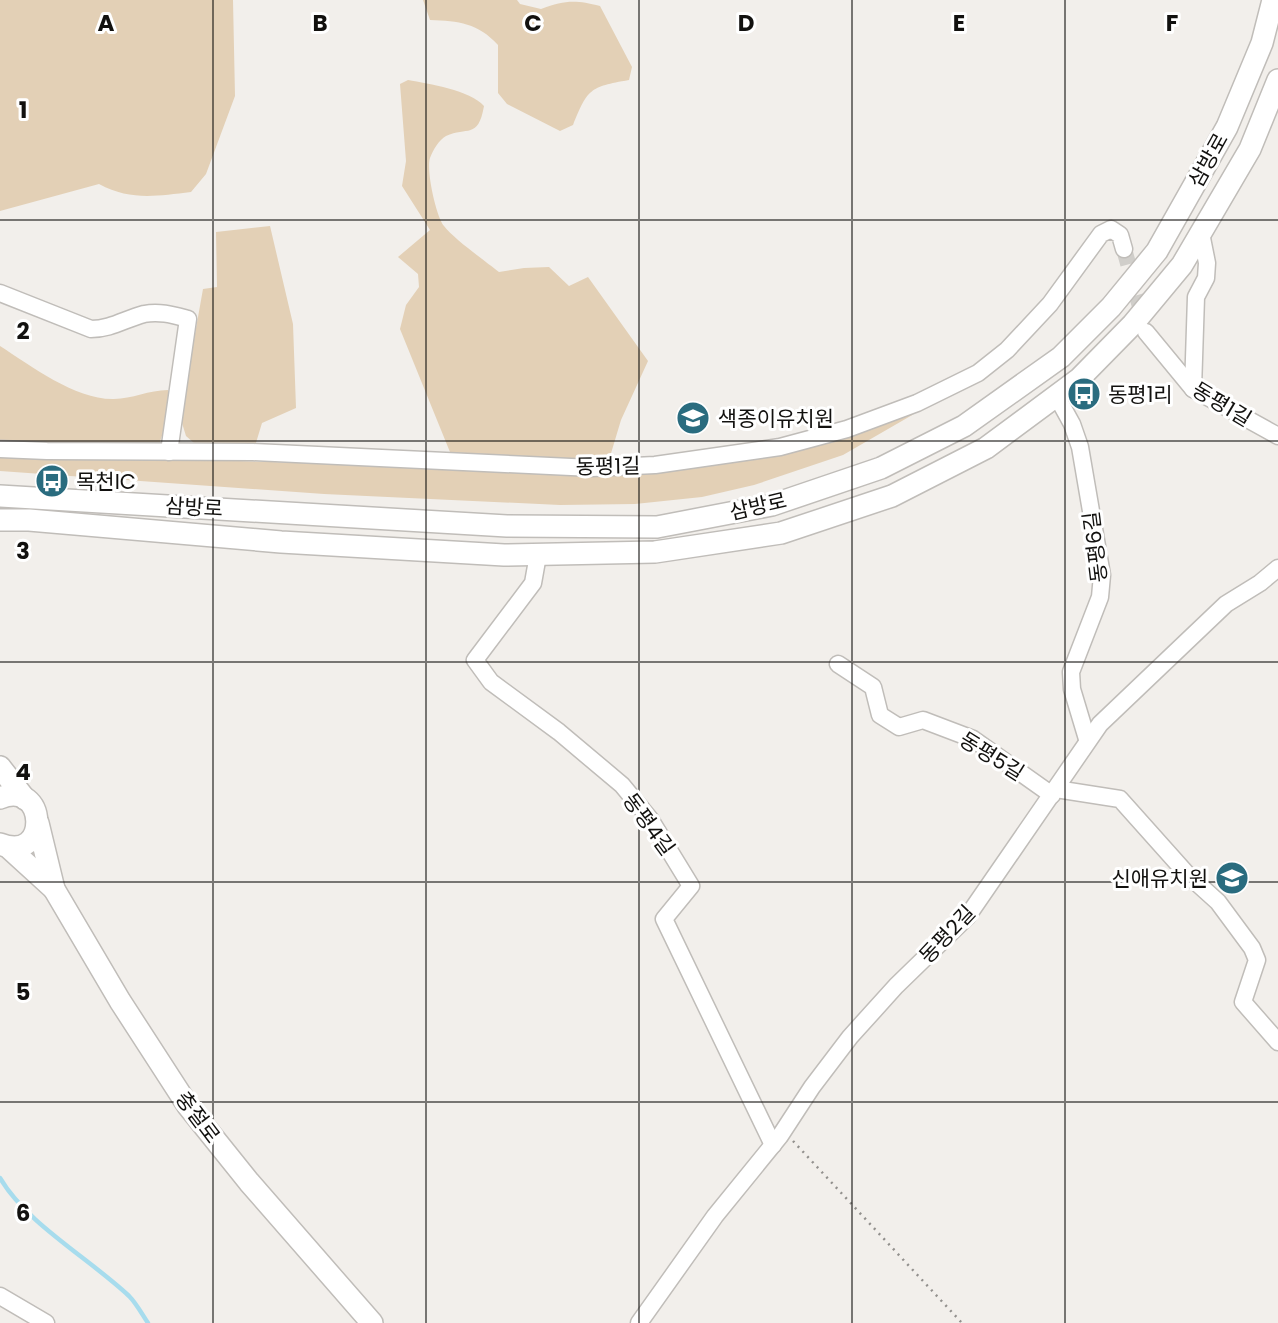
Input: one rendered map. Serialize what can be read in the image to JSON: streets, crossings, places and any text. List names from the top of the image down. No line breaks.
{"streets":{"street":["삼방로","동평1길","동평6길","동평5길","동평4길","동평2길","충절로"]},"crossings":[["삼방로","동평6길"],["삼방로","동평4길"],["동평6길","동평2길"],["동평5길","동평2길"],["동평4길","동평2길"]],"places":{"bus stop":["동평1리","목천IC"],"school or university":["색종이유치원","신애유치원"]},"grid":{"columns":["A","B","C","D","E","F"],"rows":["1","2","3","4","5","6"]}}
